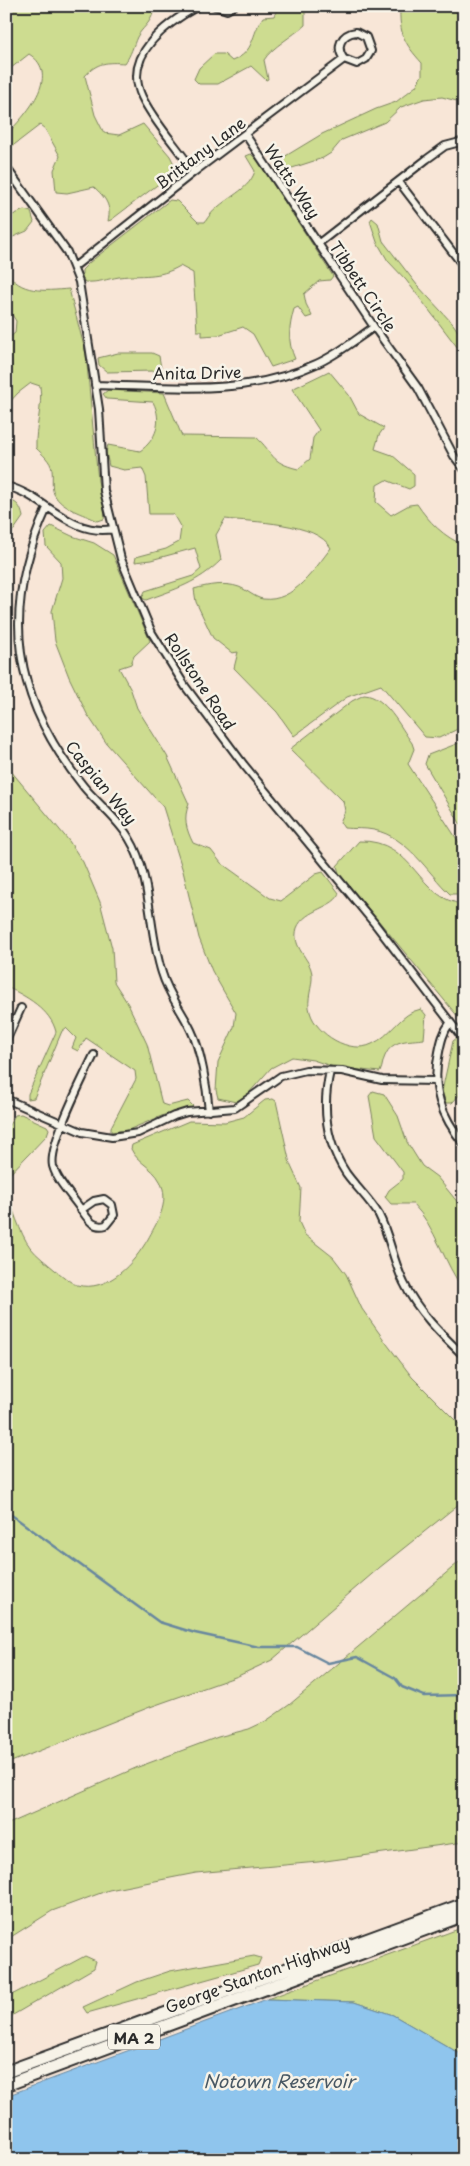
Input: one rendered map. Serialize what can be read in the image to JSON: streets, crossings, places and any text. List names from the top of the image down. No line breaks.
{"streets":{"highway":["George Stanton Highway","MA 2"],"street":["Brittany Lane","Watts Way","Tibbett Circle","Anita Drive","Rollstone Road","Caspian Way"]},"crossings":[["Brittany Lane","Watts Way"],["Brittany Lane","Rollstone Road"],["Watts Way","Tibbett Circle"],["Tibbett Circle","Anita Drive"],["Anita Drive","Rollstone Road"]],"water":["Notown Reservoir"]}
